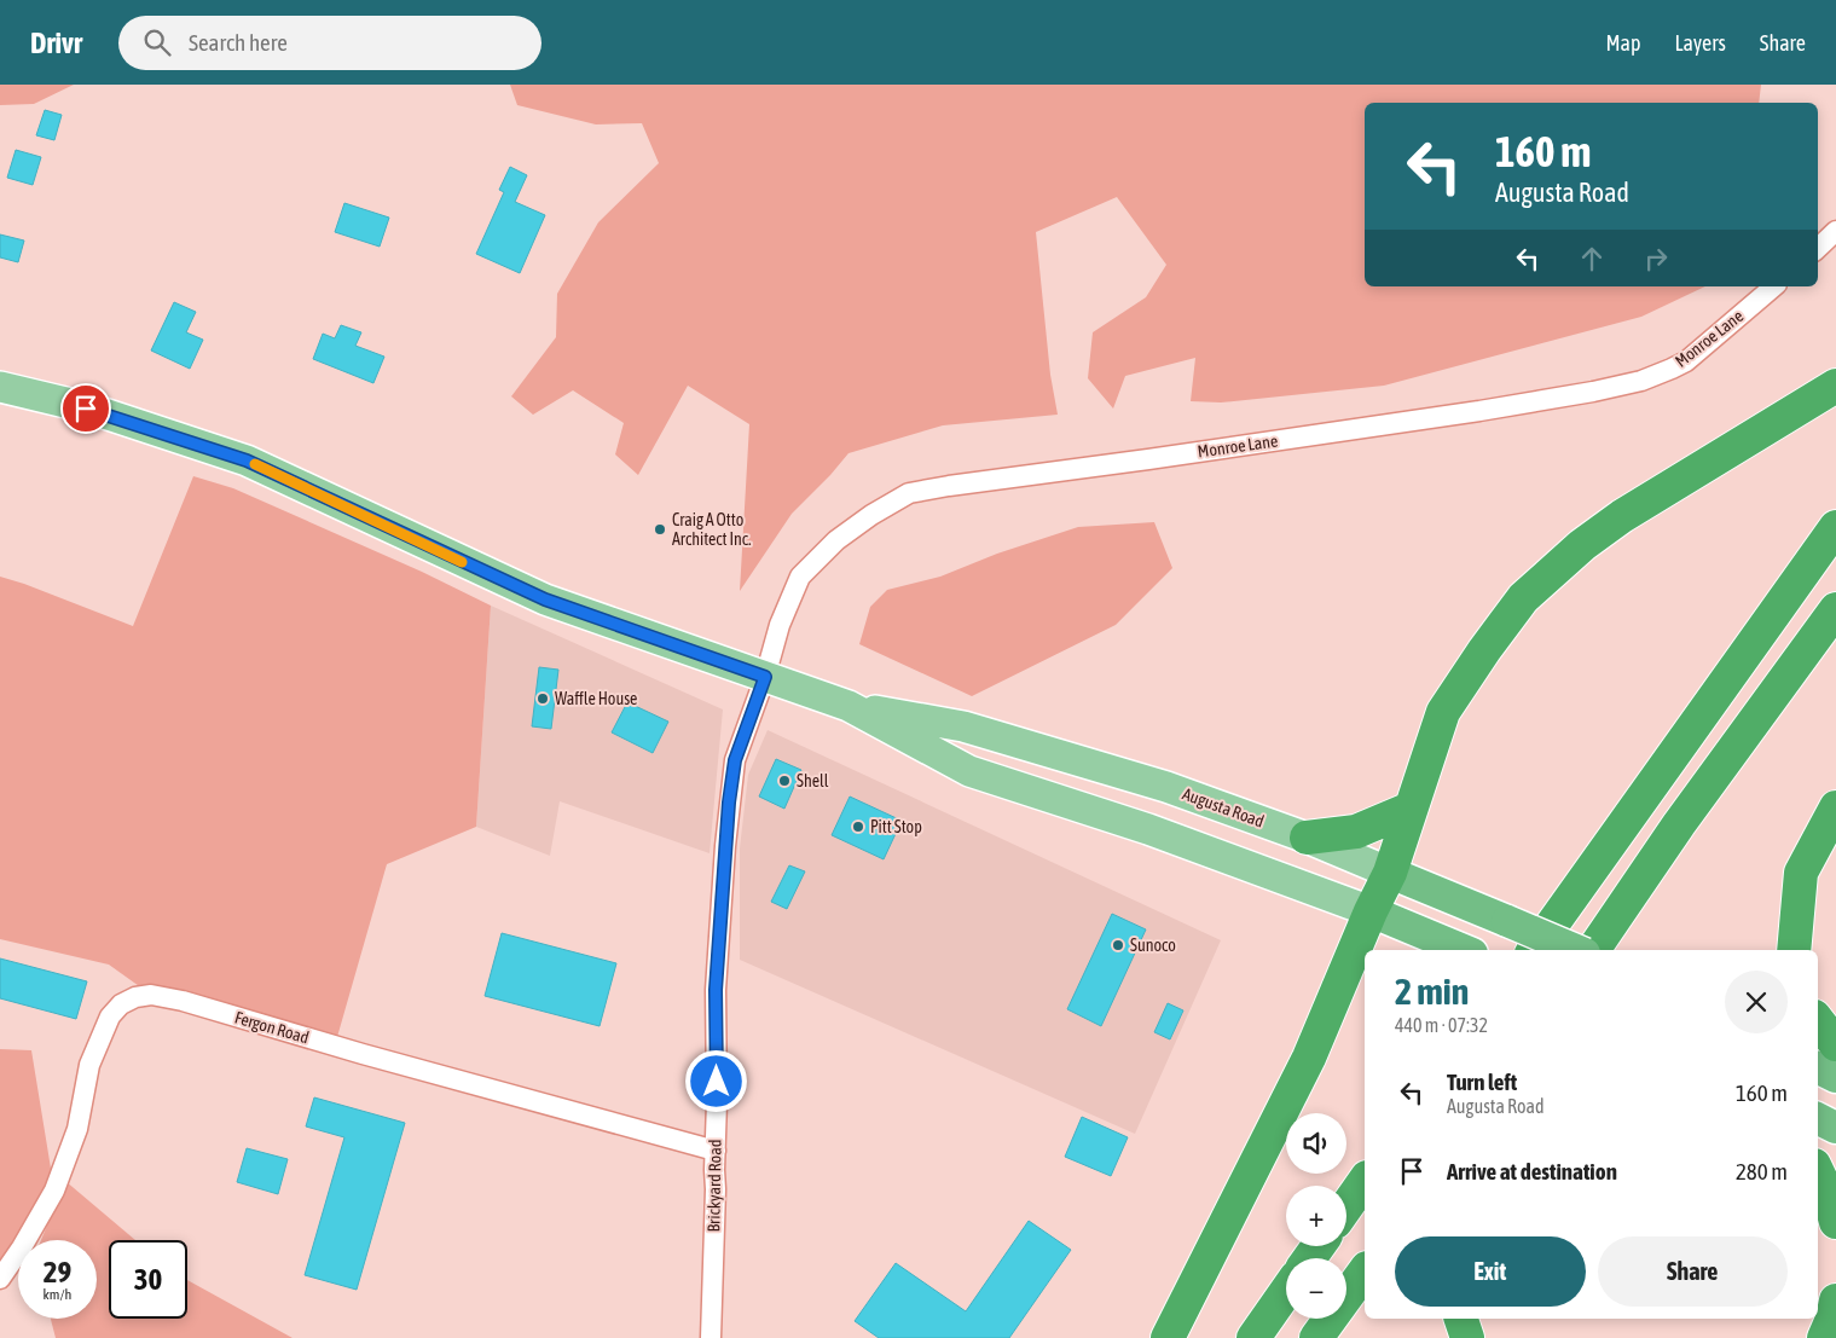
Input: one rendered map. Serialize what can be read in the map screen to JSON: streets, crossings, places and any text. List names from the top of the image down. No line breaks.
{"streets":{"highway":["Augusta Road"],"street":["Monroe Lane","Fergon Road","Brickyard Road"]},"crossings":[["Monroe Lane","Augusta Road"],["Monroe Lane","Brickyard Road"],["Augusta Road","Brickyard Road"],["Fergon Road","Brickyard Road"]],"places":["Craig A Otto Architect Inc.","Waffle House","Shell","Pitt Stop","Sunoco"],"page":{"header":"Drivr","search":"Search here","nav":["Map","Layers","Share"],"turn":["160 m","Augusta Road"],"heading":["2 min","440 m · 07:32"],"list":[{"name":"Turn left","note":"Augusta Road","value":"160 m"},{"name":"Arrive at destination","value":"280 m"}],"map_buttons":["+","−"],"buttons":["Exit","Share"],"speed":"29 km/h","limit":"30"}}
